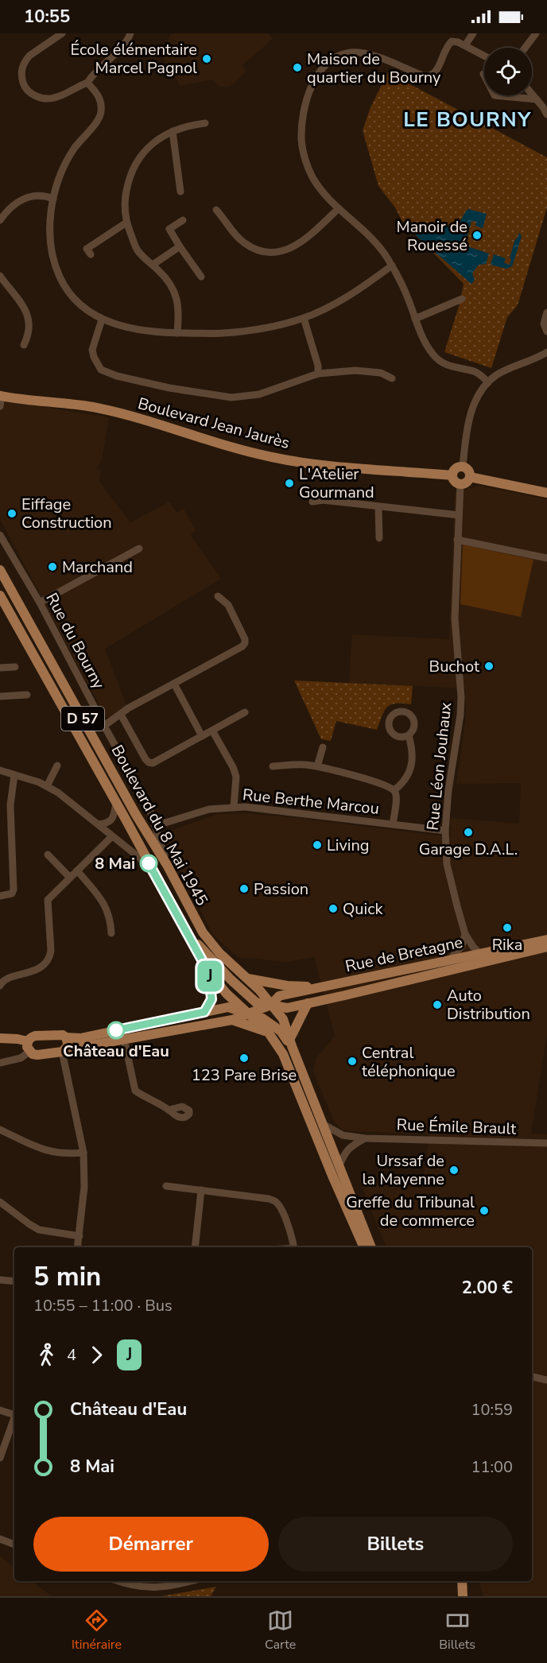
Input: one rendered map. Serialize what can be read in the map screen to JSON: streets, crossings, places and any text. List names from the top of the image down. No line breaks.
{"streets":{"main road":["Boulevard Jean Jaurès","D 57","Boulevard du 8 Mai 1945","Rue de Bretagne"],"street":["Rue du Bourny","Rue Léon Jouhaux","Rue Berthe Marcou","Rue Émile Brault"]},"crossings":[["Boulevard Jean Jaurès","Rue Léon Jouhaux"],["Rue du Bourny","Rue Berthe Marcou"],["Rue du Bourny","Boulevard du 8 Mai 1945"],["Rue Léon Jouhaux","Rue Berthe Marcou"],["Rue Léon Jouhaux","Rue de Bretagne"],["Boulevard du 8 Mai 1945","Rue de Bretagne"],["Boulevard du 8 Mai 1945","Rue Émile Brault"]],"districts":["LE BOURNY"],"places":["École élémentaire Marcel Pagnol","Maison de quartier du Bourny","Manoir de Rouessé","L'Atelier Gourmand","Eiffage Construction","Marchand","Buchot","Garage D.A.L.","Living","8 Mai","Passion","Quick","Rika","Auto Distribution","Château d'Eau","123 Pare Brise","Central téléphonique","Urssaf de la Mayenne","Greffe du Tribunal de commerce"],"lines":["bus line J"],"page":{"status":"10:55","on_map":"J","heading":["5 min","10:55 – 11:00 · Bus","2.00 €"],"legs":["4","J"],"list":[{"name":"Château d'Eau","value":"10:59"},{"name":"8 Mai","value":"11:00"}],"buttons":["Démarrer","Billets"],"tabs":["Itinéraire","Carte","Billets"]}}
